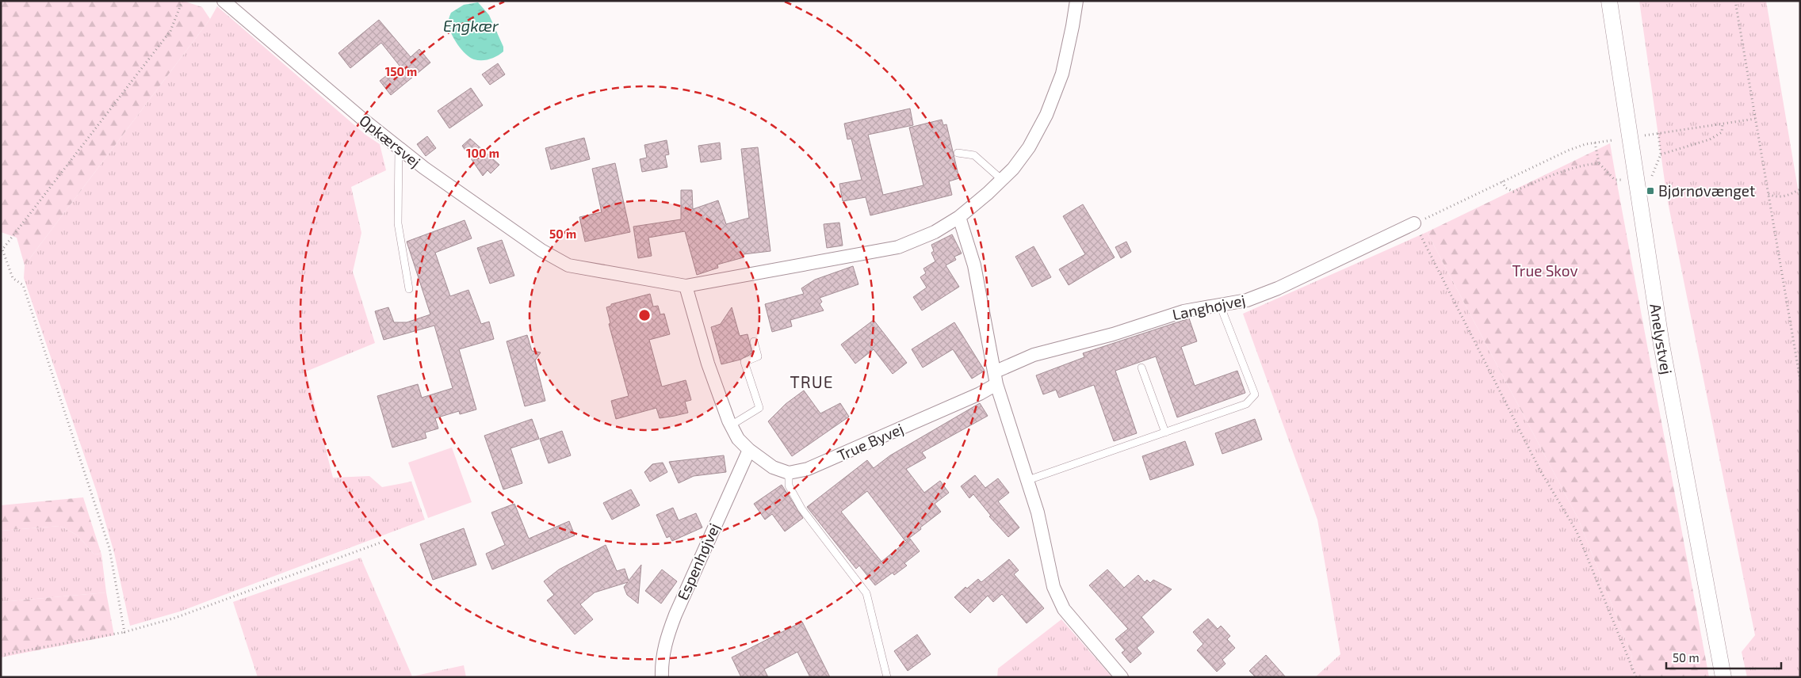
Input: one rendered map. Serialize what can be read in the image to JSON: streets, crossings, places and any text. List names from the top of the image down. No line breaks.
{"streets":{"street":["Opkærsvej","Langhøjvej","Anelystvej","True Byvej","Espenhøjvej"]},"crossings":[["Langhøjvej","True Byvej"]],"districts":["TRUE"],"water":["Engkær"],"parks":["True Skov"],"places":{"transit":["Bjørnøvænget"]},"scale_bar":"50 m","rings":["150 m","100 m","50 m"]}
